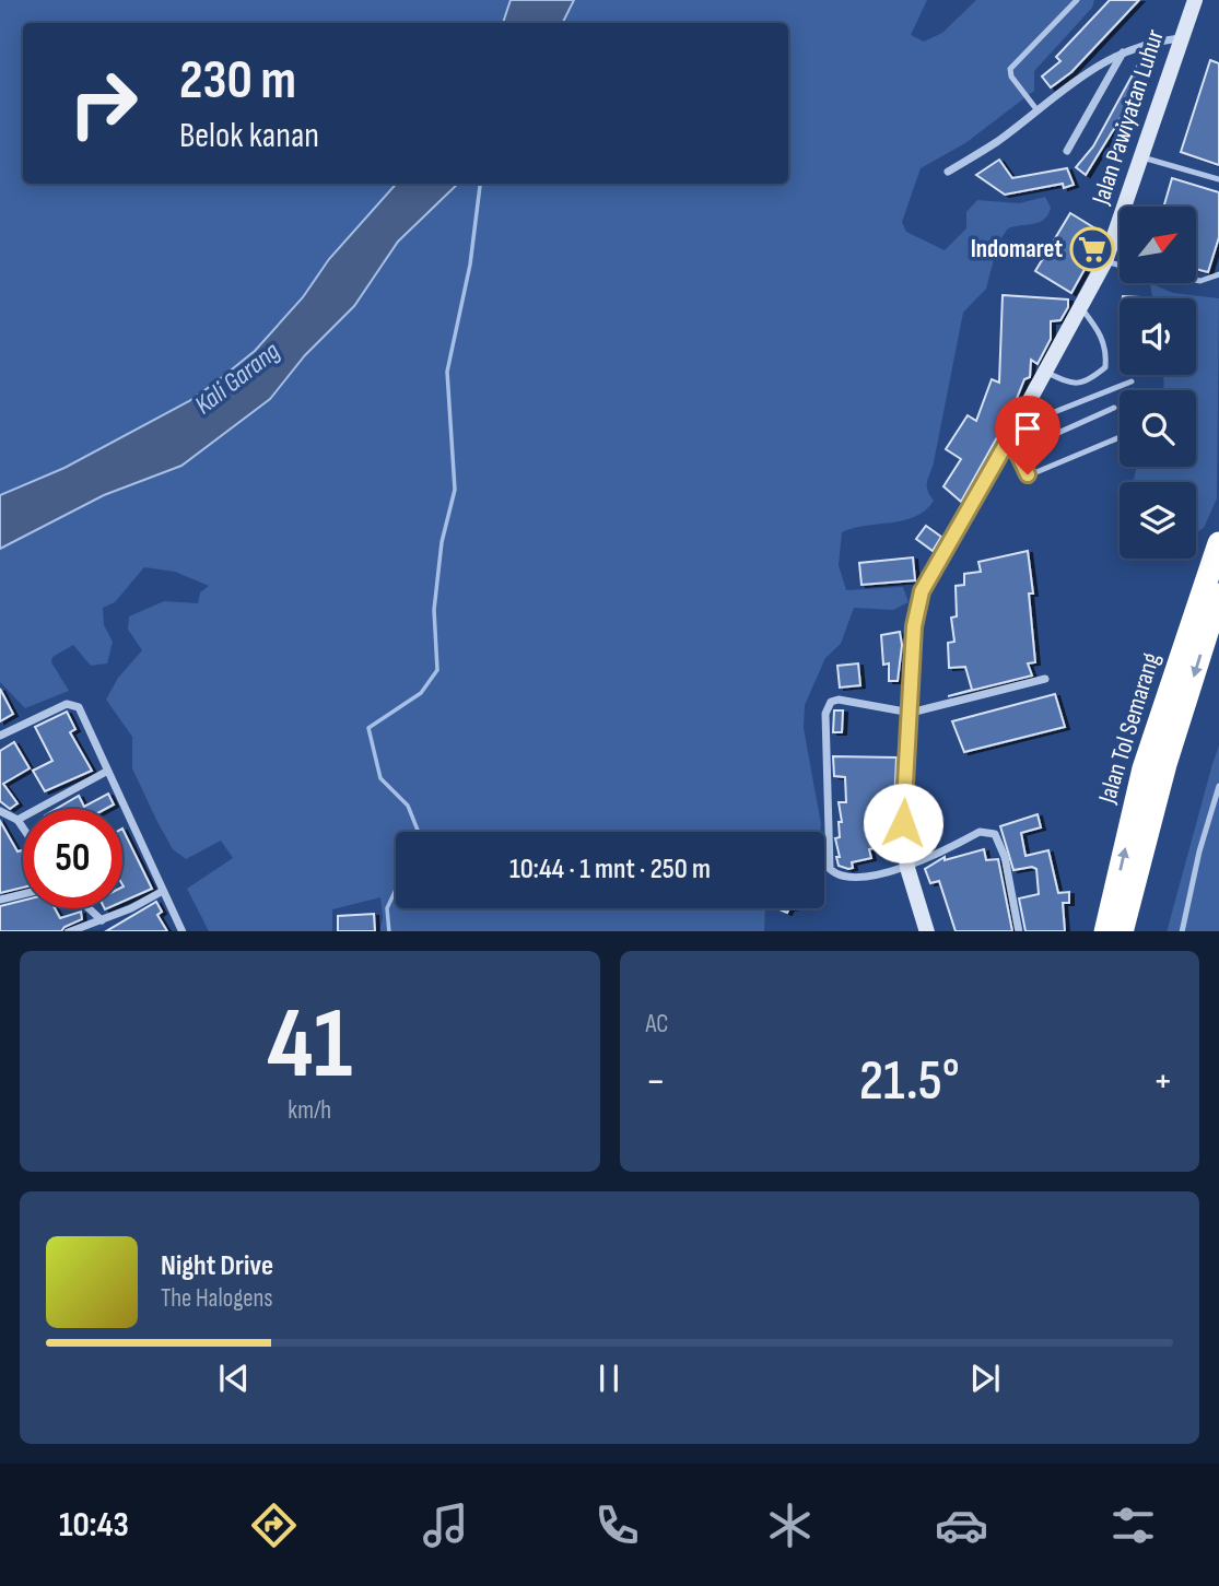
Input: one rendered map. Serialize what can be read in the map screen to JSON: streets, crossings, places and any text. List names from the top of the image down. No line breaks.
{"streets":{"highway":["Jalan Tol Semarang"],"main road":["Jalan Pawiyatan Luhur"]},"water":["Kali Garang"],"places":{"supermarket":["Indomaret"]},"north":"top right","page":{"turn":["230 m","Belok kanan"],"limit":"50","trip":"10:44 · 1 mnt · 250 m","tile":[["41","km/h"],"AC"],"heat":["−","21.5°","+"],"song":["Night Drive","The Halogens"],"tabs":"10:43"}}
